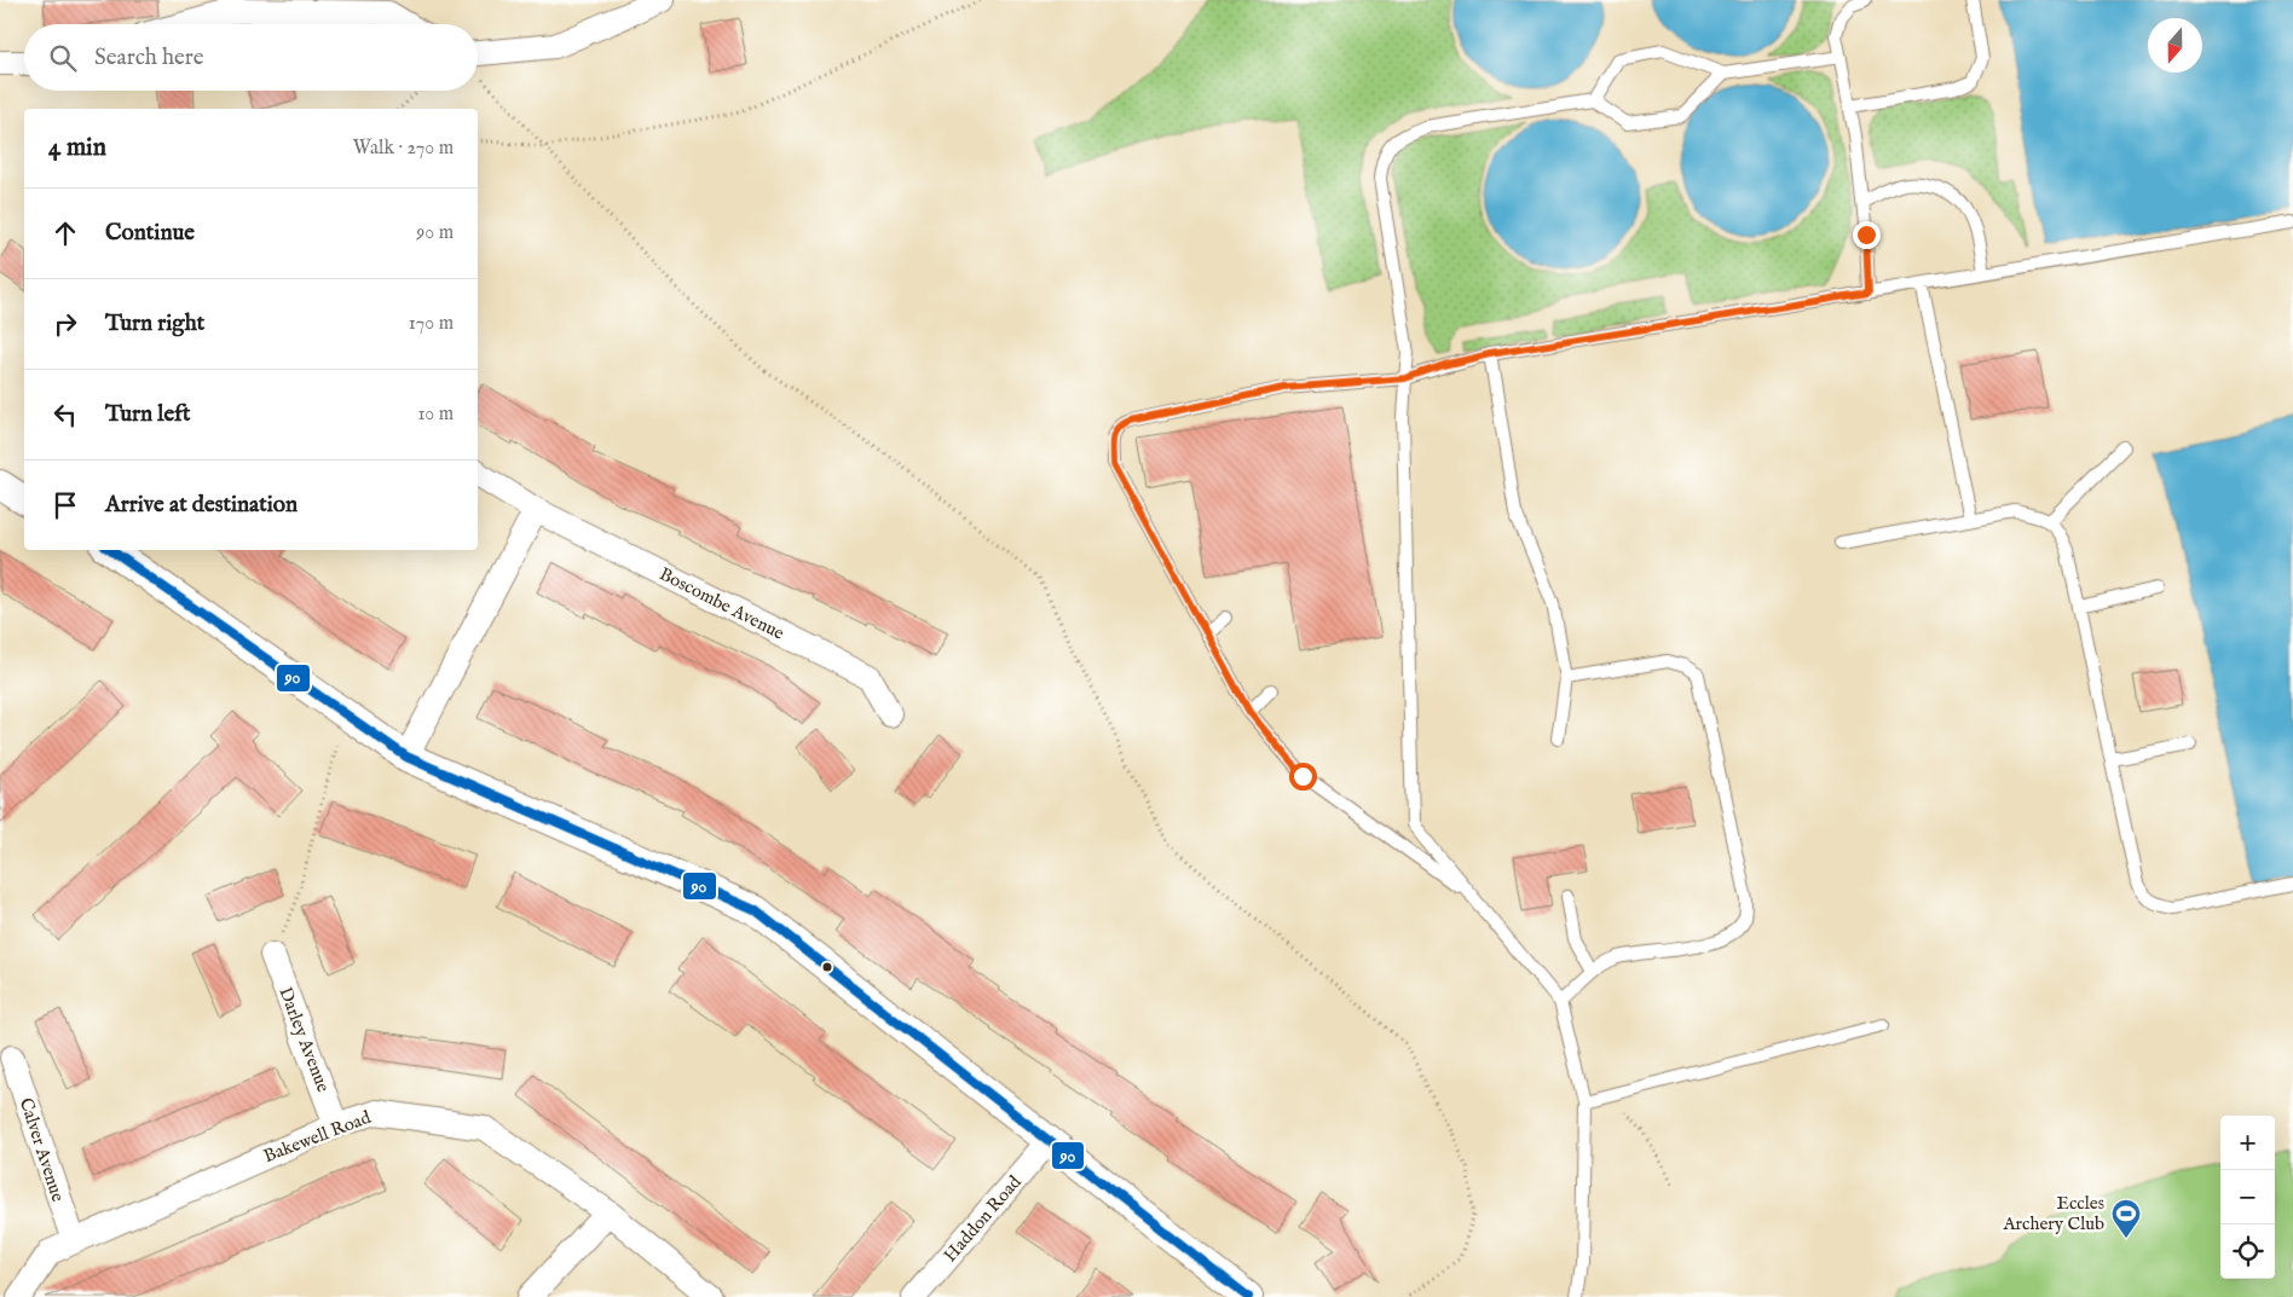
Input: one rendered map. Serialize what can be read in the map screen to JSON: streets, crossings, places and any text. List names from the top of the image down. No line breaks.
{"streets":{"street":["Boscombe Avenue","Darley Avenue","Bakewell Road","Calver Avenue","Haddon Road"]},"crossings":[["Darley Avenue","Bakewell Road"],["Bakewell Road","Calver Avenue"]],"places":{"sports":["Eccles Archery Club"]},"lines":["transit line 90"],"north":"bottom","page":{"search":"Search here","heading":["4 min","Walk · 270 m"],"list":[["Continue","90 m"],["Turn right","170 m"],["Turn left","10 m"],"Arrive at destination"],"map_buttons":["+","−"]}}
